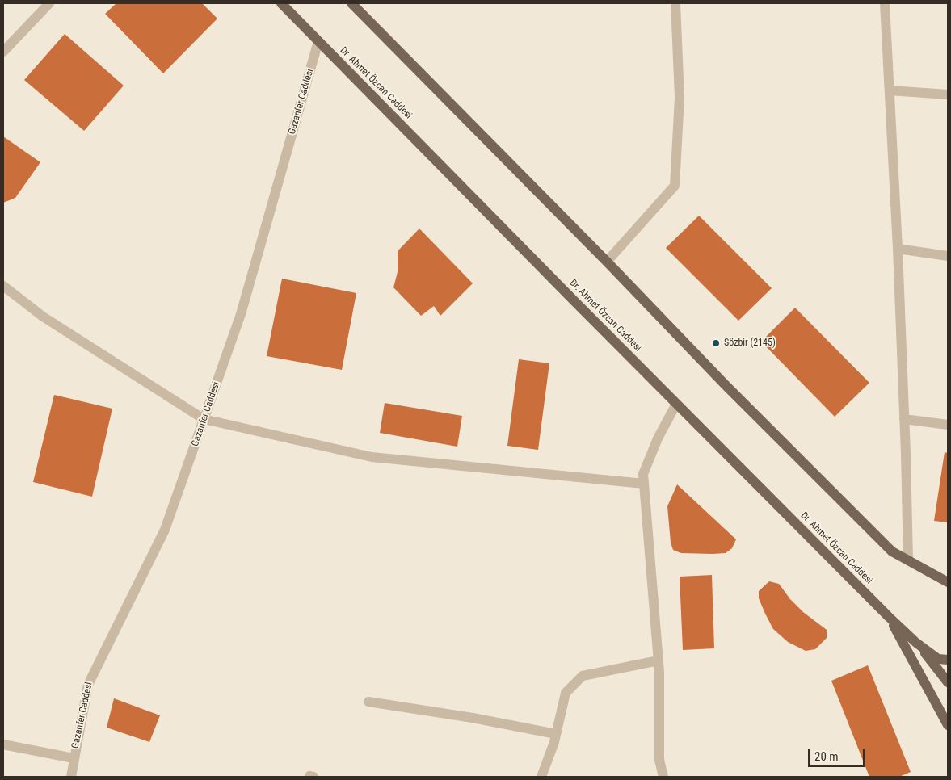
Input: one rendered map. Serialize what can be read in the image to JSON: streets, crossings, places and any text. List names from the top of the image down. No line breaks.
{"streets":{"main road":["Dr. Ahmet Özcan Caddesi"],"street":["Gazanfer Caddesi"]},"crossings":[["Dr. Ahmet Özcan Caddesi","Gazanfer Caddesi"]],"places":["Sözbir (2145)"],"scale_bar":"20 m"}
